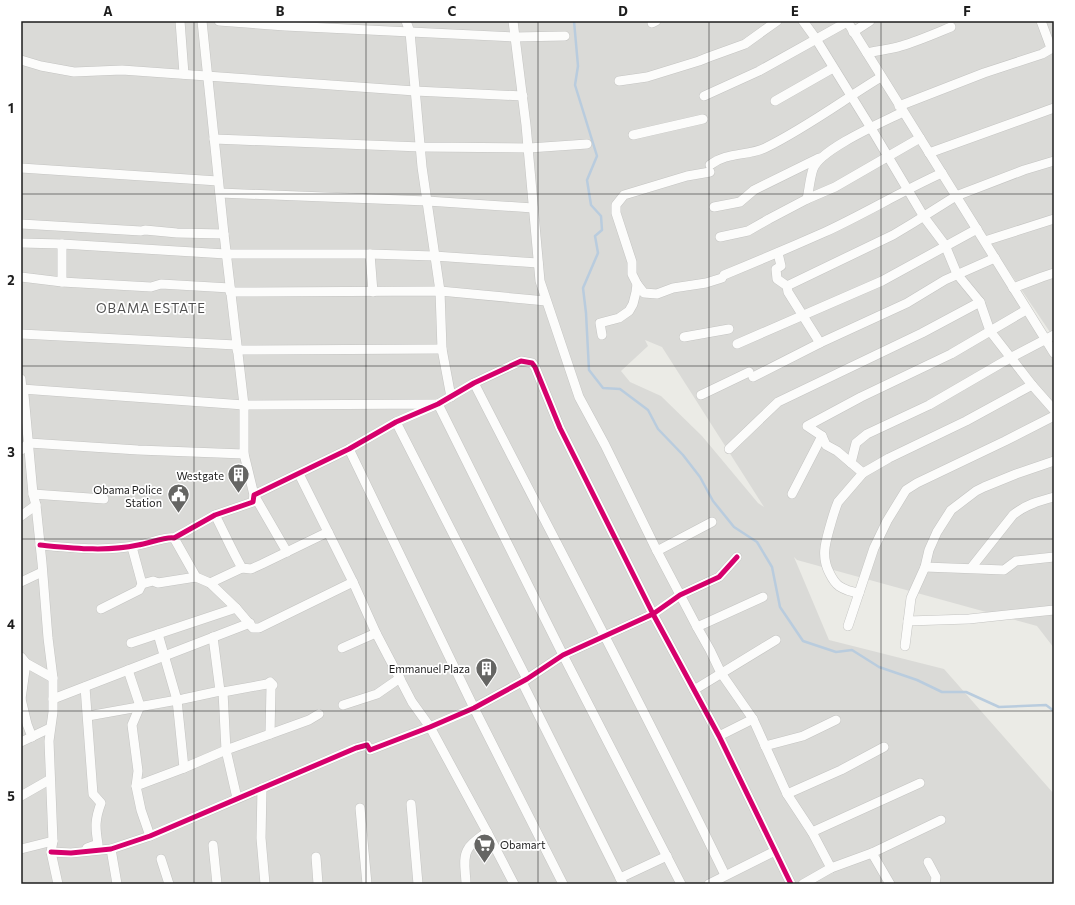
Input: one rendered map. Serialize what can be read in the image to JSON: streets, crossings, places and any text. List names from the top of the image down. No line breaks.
{"districts":["OBAMA ESTATE"],"places":{"building":["Westgate","Emmanuel Plaza"],"public building":["Obama Police Station"],"supermarket":["Obamart"]},"grid":{"columns":["A","B","C","D","E","F"],"rows":["1","2","3","4","5"]}}
